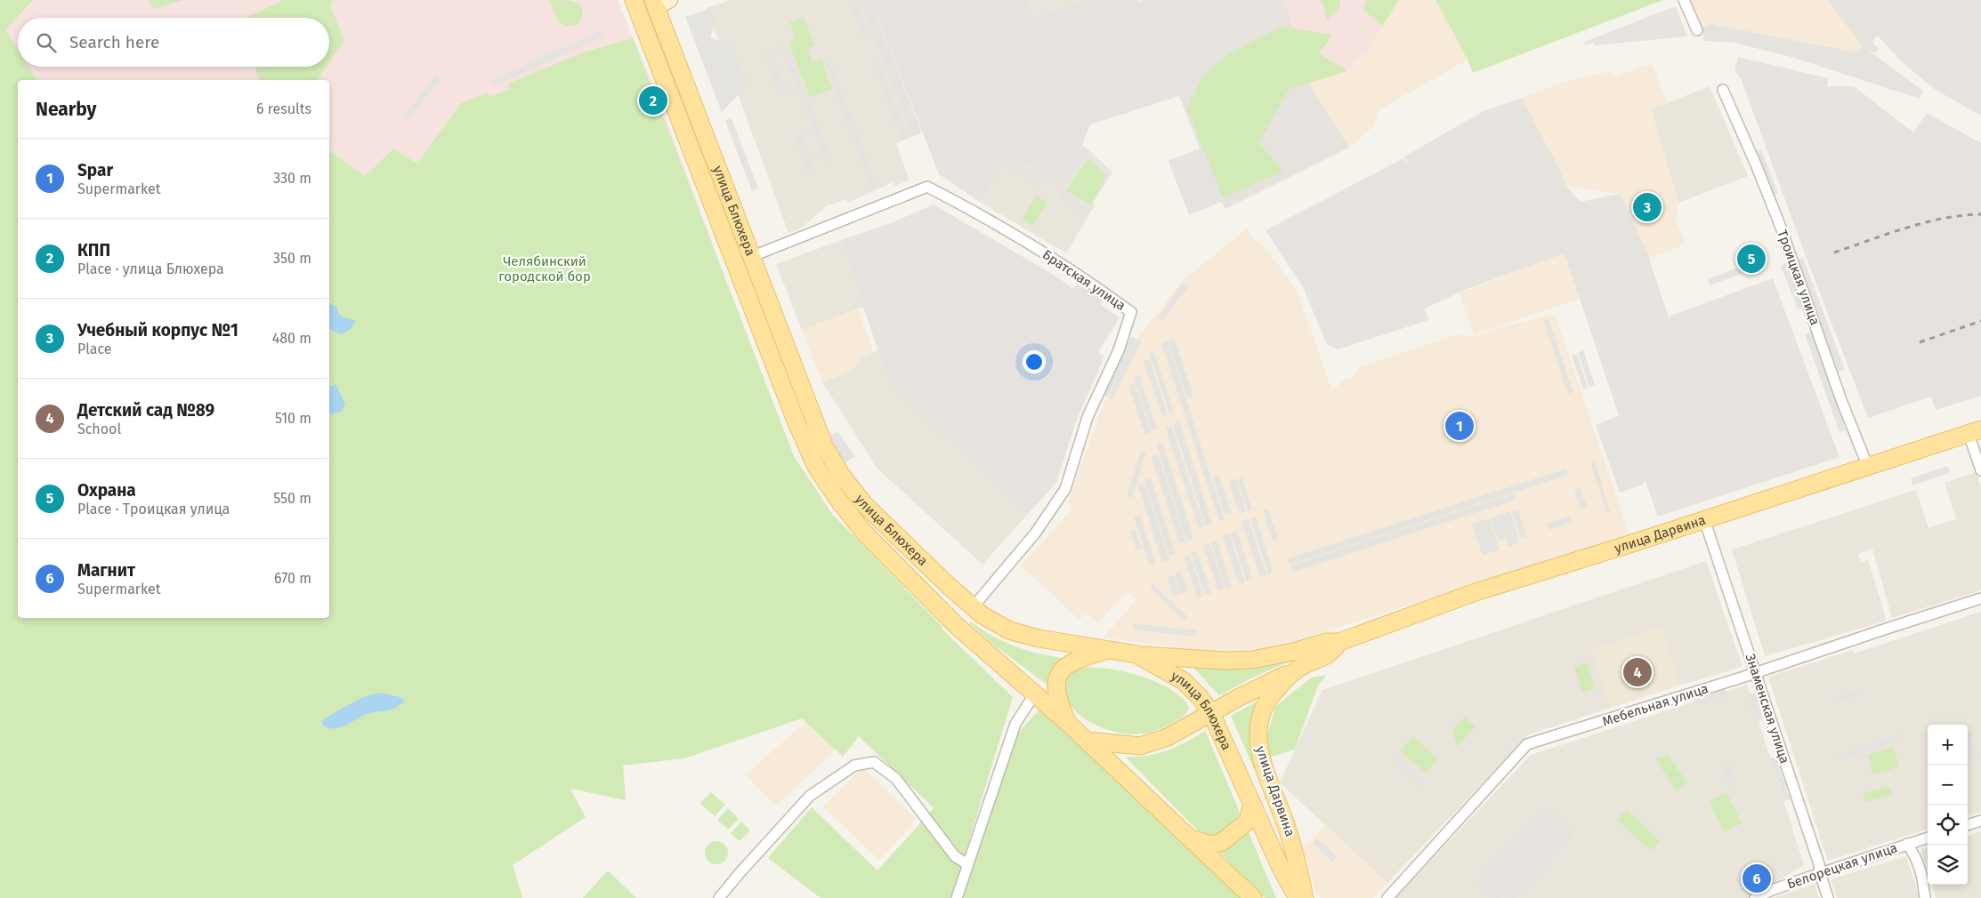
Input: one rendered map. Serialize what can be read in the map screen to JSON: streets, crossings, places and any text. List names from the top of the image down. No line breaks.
{"streets":{"main road":["улица Блюхера","улица Дарвина"],"street":["Троицкая улица","Братская улица","Мебельная улица","Знаменская улица","Белорецкая улица"]},"crossings":[["улица Блюхера","Братская улица"],["улица Блюхера","улица Дарвина"],["Троицкая улица","улица Дарвина"],["улица Дарвина","Знаменская улица"],["Мебельная улица","Знаменская улица"],["Знаменская улица","Белорецкая улица"]],"parks":["Челябинский городской бор"],"page":{"search":"Search here","heading":["Nearby","6 results"],"pins":["2","3","5","1","4","6"],"list":[{"mark":"1","name":"Spar","note":"Supermarket","value":"330 m"},{"mark":"2","name":"КПП","note":"Place · улица Блюхера","value":"350 m"},{"mark":"3","name":"Учебный корпус №1","note":"Place","value":"480 m"},{"mark":"4","name":"Детский сад №89","note":"School","value":"510 m"},{"mark":"5","name":"Охрана","note":"Place · Троицкая улица","value":"550 m"},{"mark":"6","name":"Магнит","note":"Supermarket","value":"670 m"}],"map_buttons":["+","−"]}}
